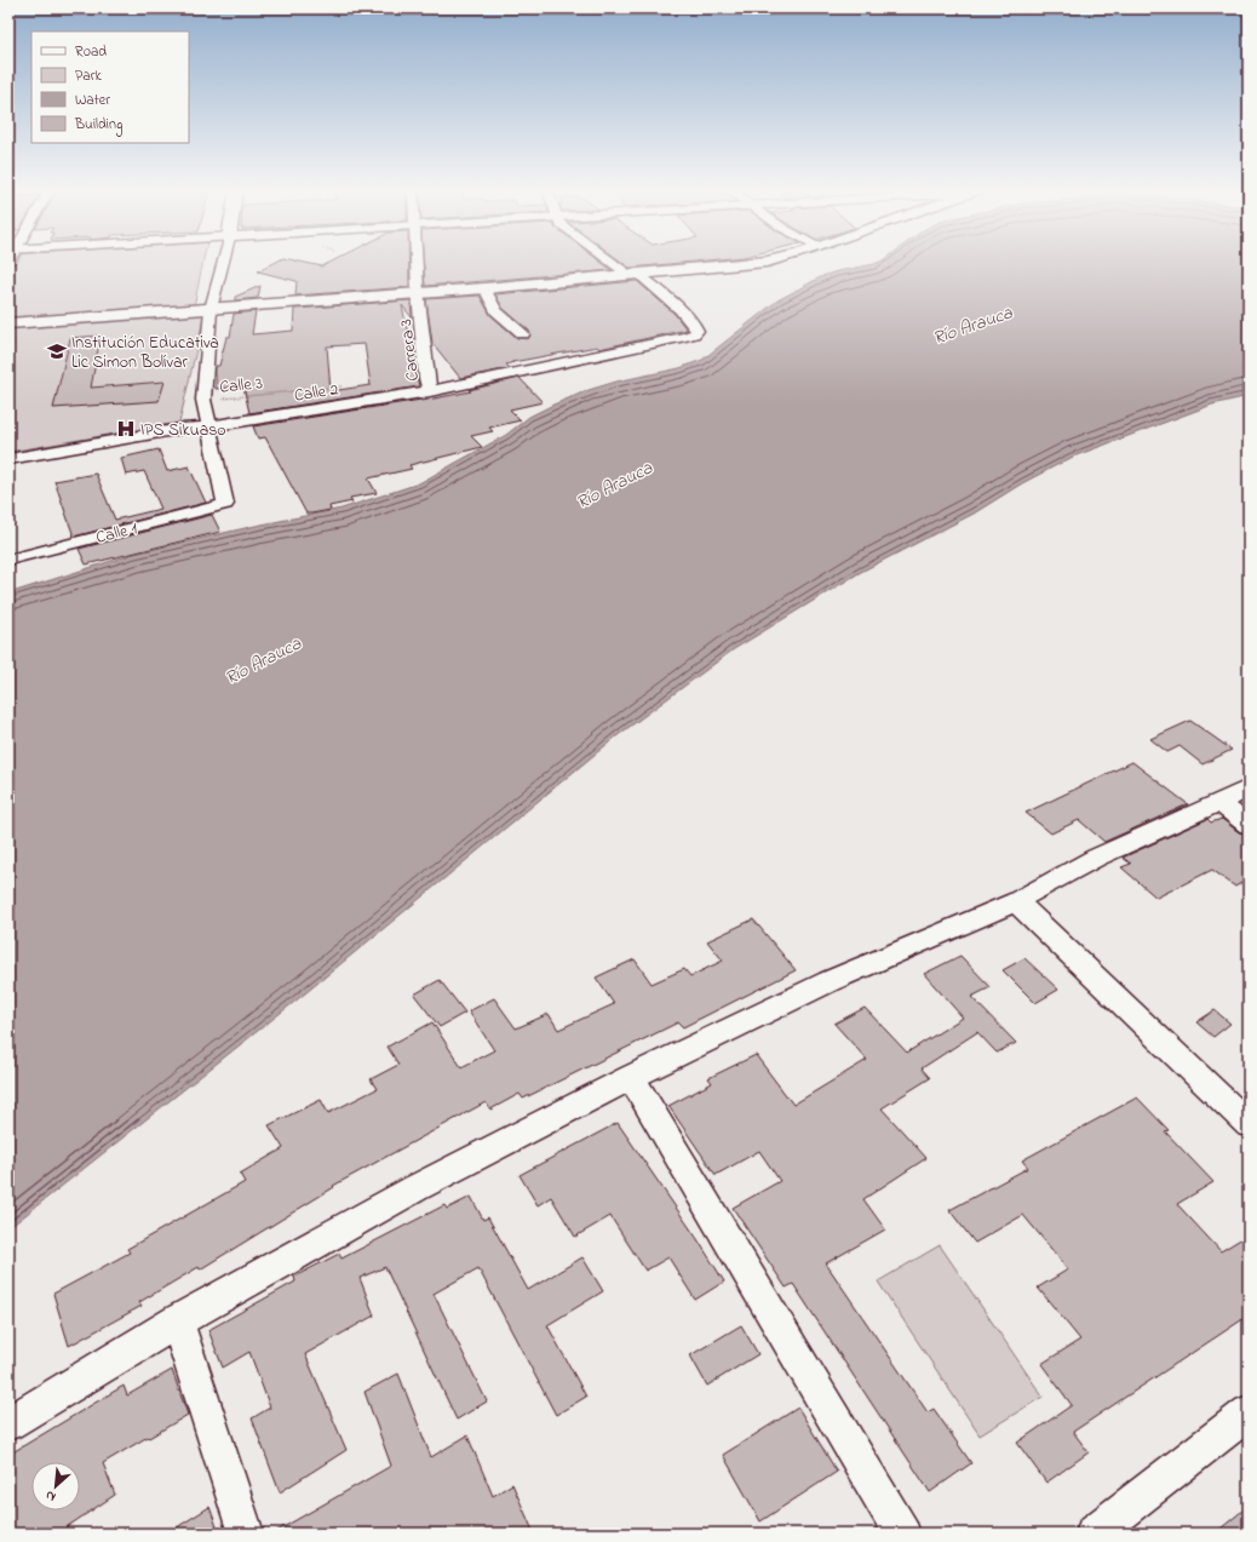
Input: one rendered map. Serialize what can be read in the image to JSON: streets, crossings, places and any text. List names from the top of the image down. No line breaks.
{"streets":{"street":["Carrera 3","Calle 2","Calle 1"],"path":["Calle 3"]},"crossings":[["Carrera 3","Calle 2"],["Calle 2","Calle 1"]],"water":["Río Arauca"],"places":{"school or university":["Institución Educativa Lic Simon Bolívar"],"hospital":["IPS Sikuaso"]},"legend":["Road","Park","Water","Building"],"north":"bottom left"}
